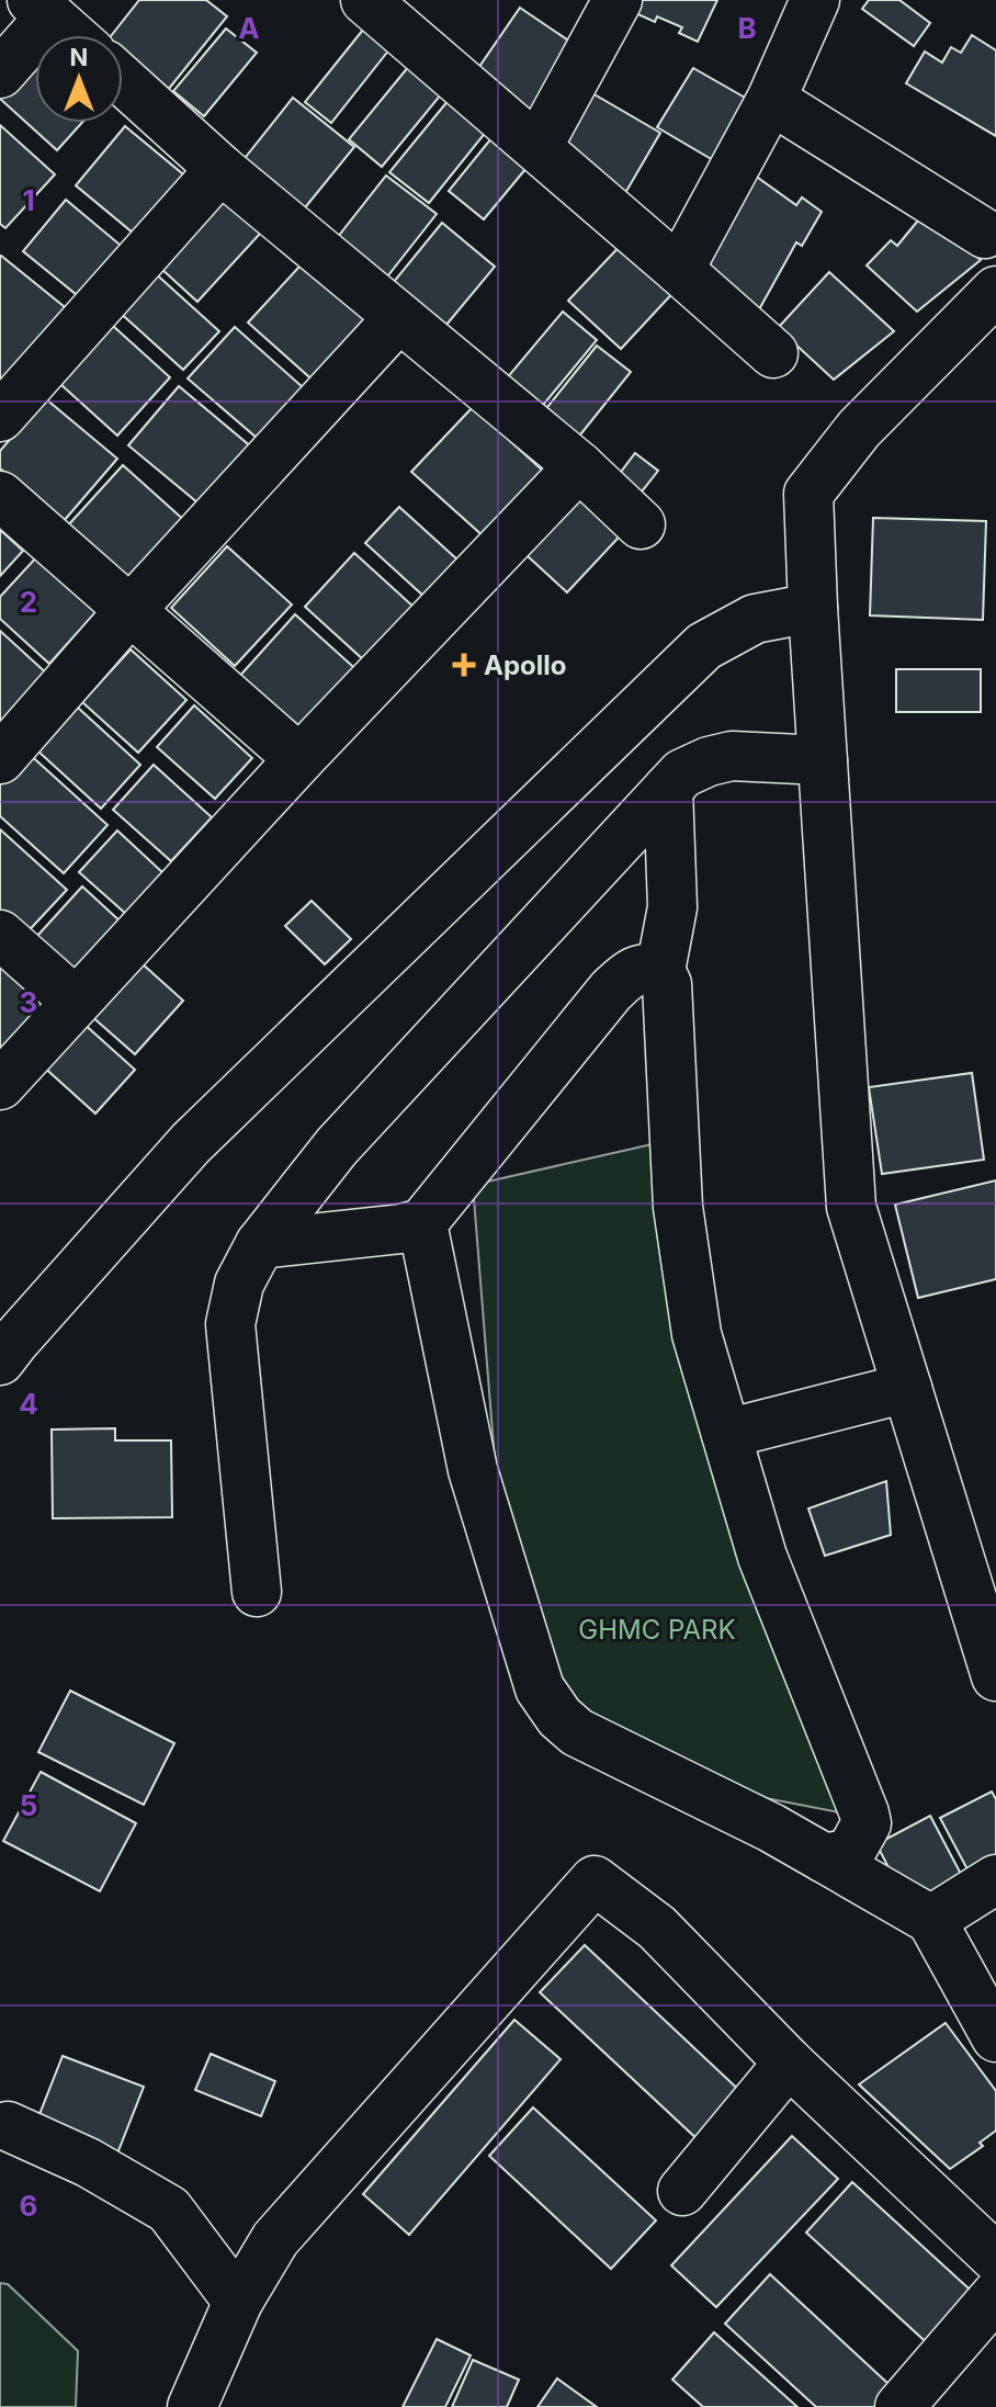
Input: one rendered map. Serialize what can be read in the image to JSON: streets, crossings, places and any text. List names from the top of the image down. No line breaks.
{"parks":["GHMC PARK"],"places":{"health":["Apollo"]},"north":"top","grid":{"columns":["A","B"],"rows":["1","2","3","4","5","6"]}}
